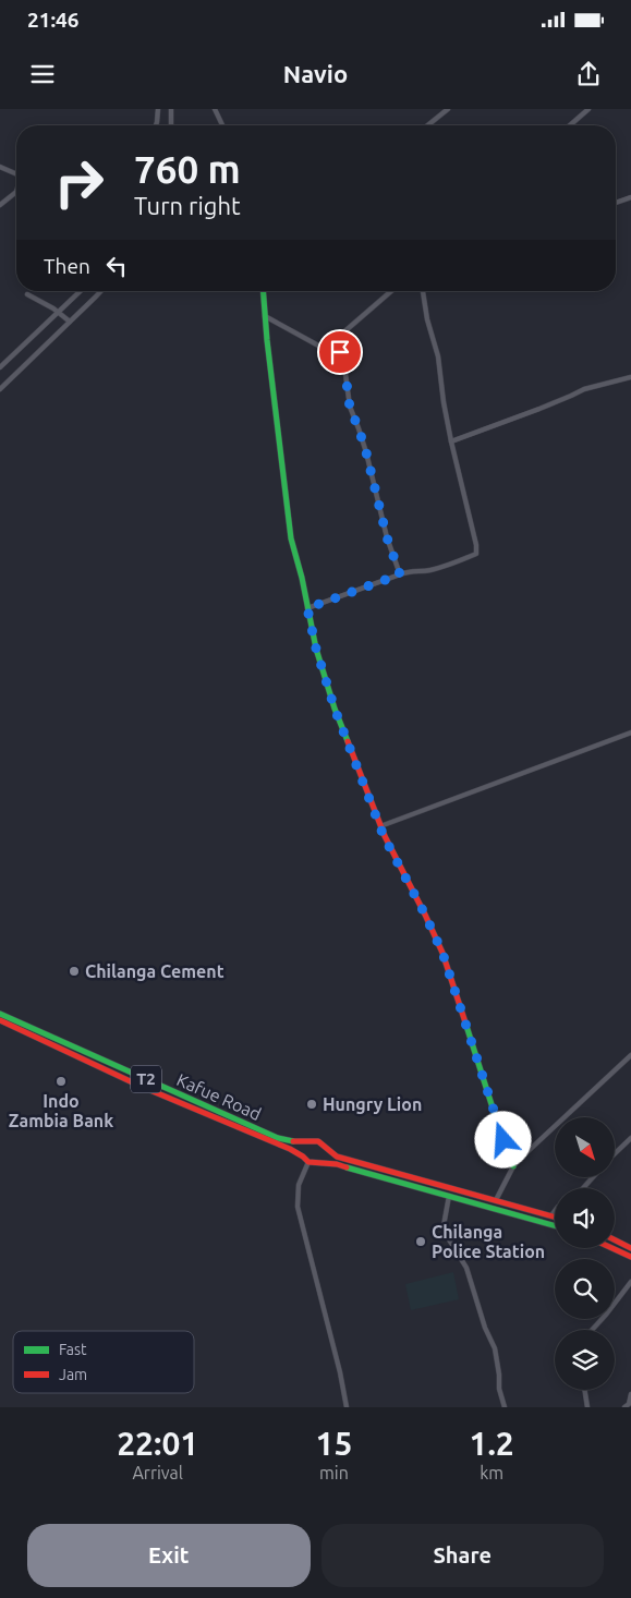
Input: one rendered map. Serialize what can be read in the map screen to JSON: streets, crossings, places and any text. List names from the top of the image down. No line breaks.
{"streets":{"main road":["T2","Kafue Road"]},"places":["Chilanga Cement","Indo Zambia Bank","Hungry Lion","Chilanga Police Station"],"legend":["Fast","Jam"],"north":"bottom right","page":{"status":"21:46","header":"Navio","turn":["760 m","Turn right"],"then":"Then","eta":["22:01","Arrival","15","min","1.2","km"],"buttons":["Exit","Share"]}}
